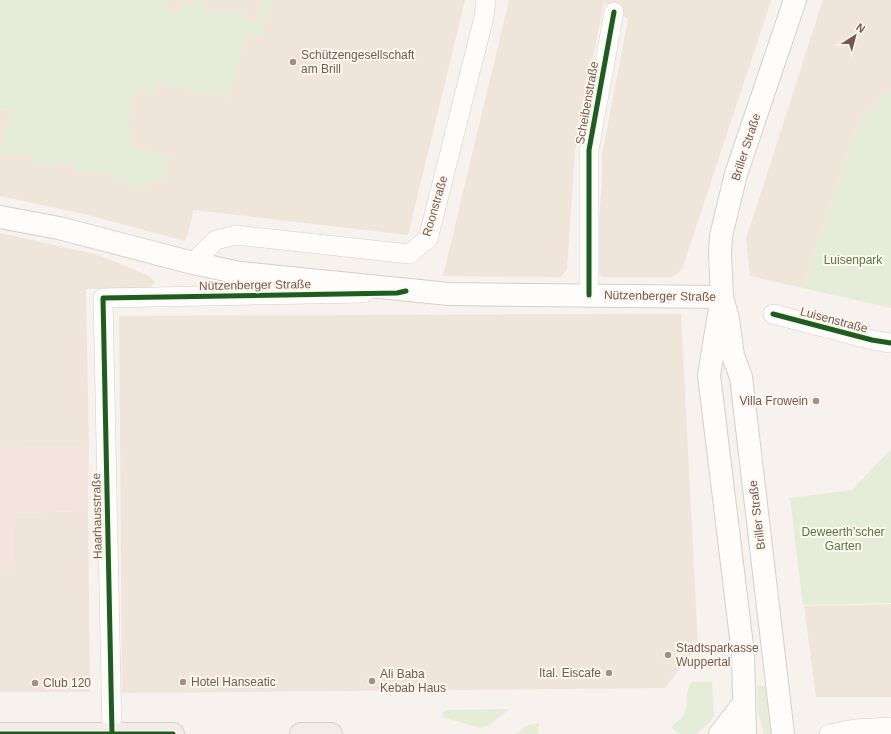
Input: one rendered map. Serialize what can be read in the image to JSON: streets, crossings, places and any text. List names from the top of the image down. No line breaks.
{"streets":{"main road":["Briller Straße","Nützenberger Straße"],"street":["Scheibenstraße","Roonstraße","Luisenstraße","Haarhausstraße"]},"crossings":[["Scheibenstraße","Nützenberger Straße"],["Briller Straße","Nützenberger Straße"],["Roonstraße","Nützenberger Straße"],["Nützenberger Straße","Haarhausstraße"]],"parks":["Luisenpark","Deweerth’scher Garten"],"places":["Schützengesellschaft am Brill","Villa Frowein","Stadtsparkasse Wuppertal","Ital. Eiscafe","Ali Baba Kebab Haus","Hotel Hanseatic","Club 120"],"north":"top right"}
